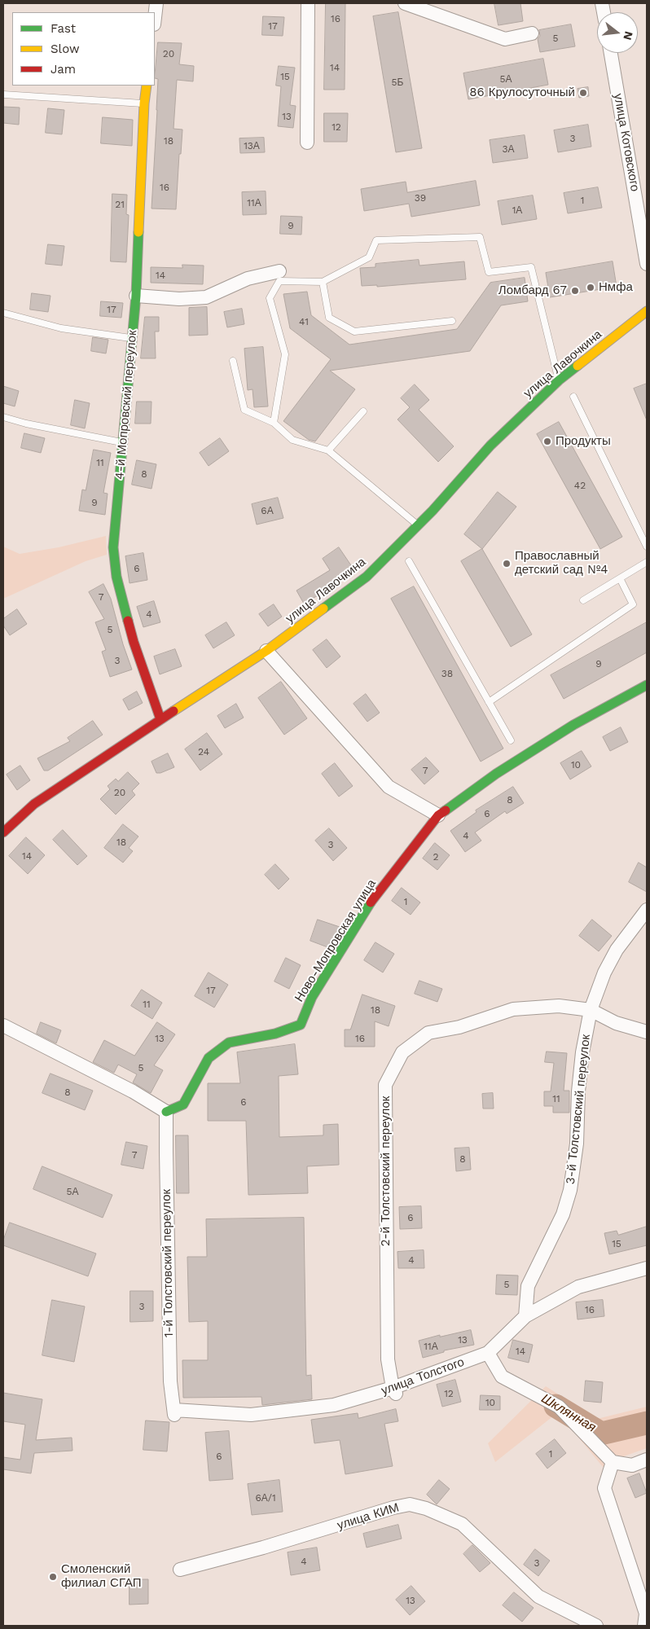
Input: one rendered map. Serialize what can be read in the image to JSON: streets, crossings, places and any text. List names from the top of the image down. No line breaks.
{"streets":{"street":["улица Котовского","улица Лавочкина","4-й Мопровский переулок","Ново-Мопровская улица","3-й Толстовский переулок","2-й Толстовский переулок","1-й Толстовский переулок","улица Толстого","улица КИМ"]},"crossings":[["улица Лавочкина","4-й Мопровский переулок"],["Ново-Мопровская улица","1-й Толстовский переулок"],["3-й Толстовский переулок","2-й Толстовский переулок"],["3-й Толстовский переулок","улица Толстого"],["2-й Толстовский переулок","улица Толстого"],["1-й Толстовский переулок","улица Толстого"]],"water":["Шклянная"],"places":["86 Крулосуточный","Нмфа","Ломбард 67","Продукты","Православный детский сад №4","Смоленский филиал СГАП"],"house_numbers":["16","17","5","20","14","15","5А","5Б","13","12","3","18","13А","3А","16","39","1","11А","21","1А","9","14","17","41","11","8","42","9","6А","6","7","4","5","3","9","38","24","10","7","20","8","6","4","18","3","14","2","1","17","11","18","13","16","5","8","11","6","7","8","5А","6","15","4","5","3","16","13","11А","14","12","10","1","6","6А/1","4","3","13"],"legend":["Fast","Slow","Jam"],"north":"right"}
